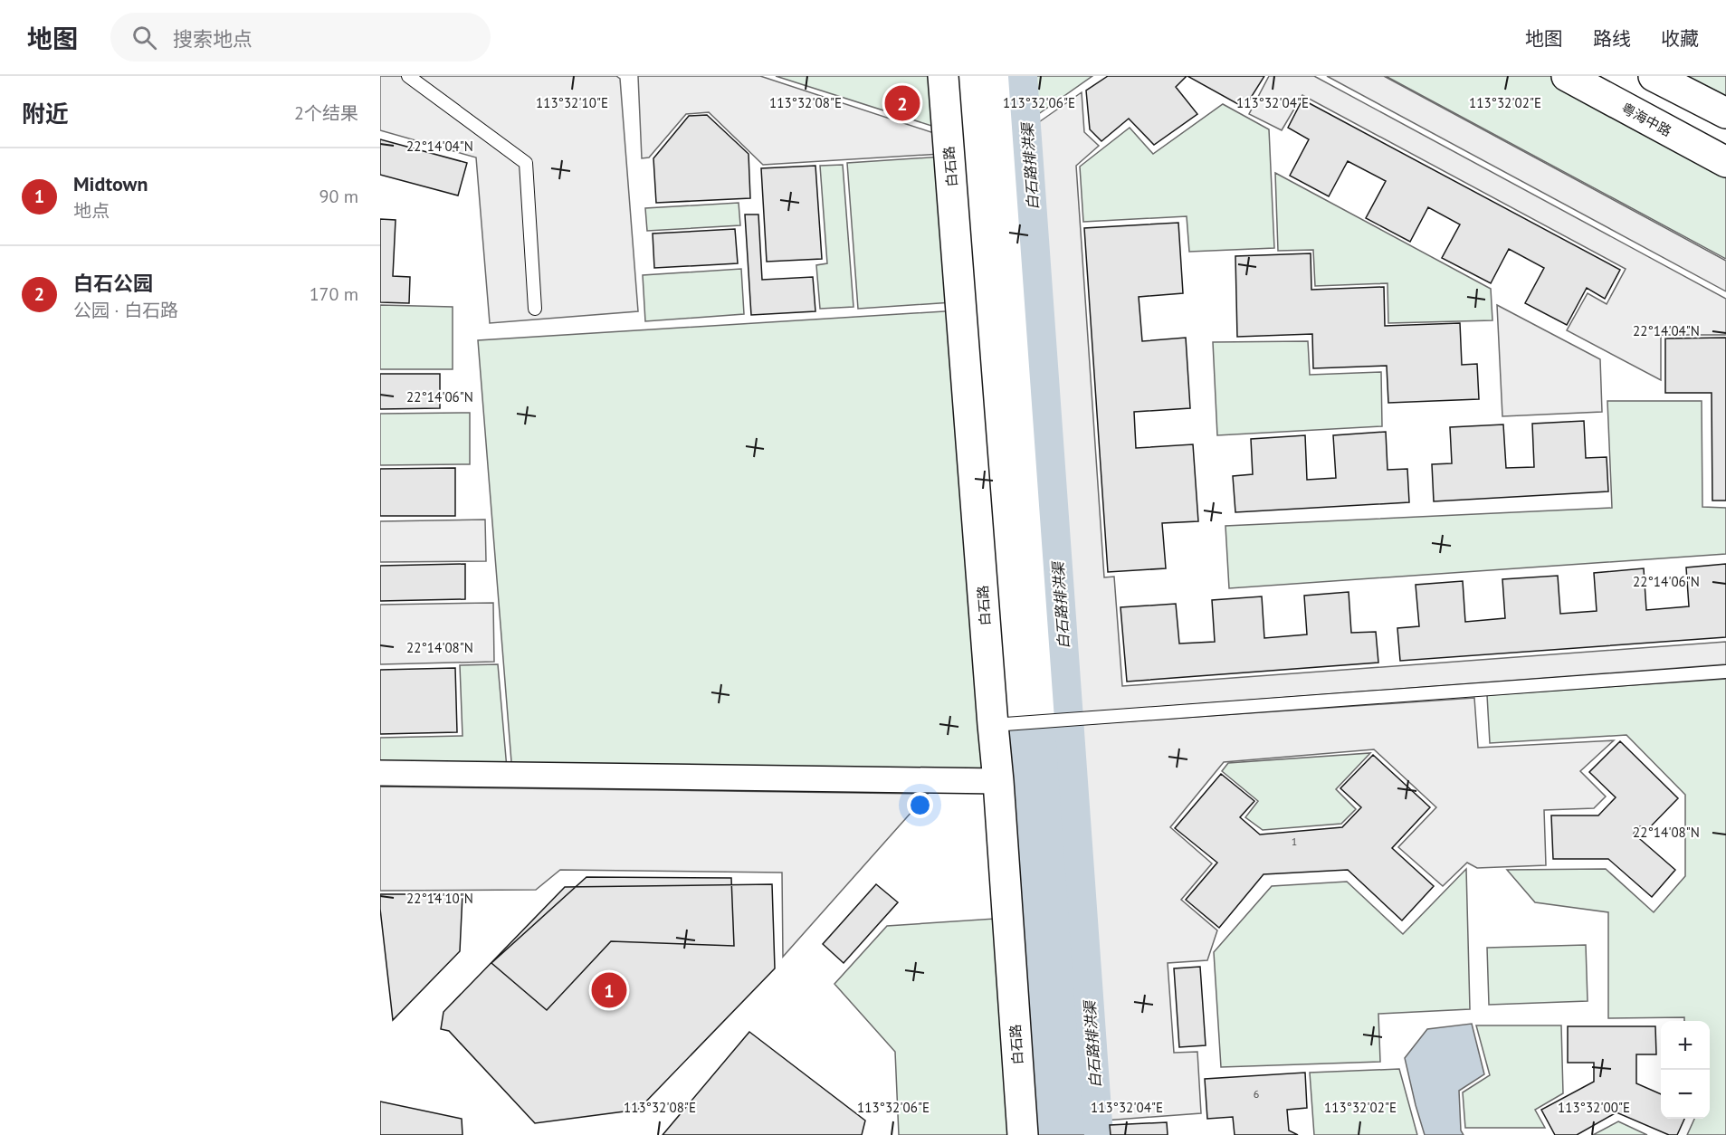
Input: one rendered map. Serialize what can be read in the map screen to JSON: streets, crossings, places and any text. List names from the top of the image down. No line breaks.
{"streets":{"main road":["粤海中路","白石路"]},"water":["白石路排洪渠"],"house_numbers":["1","6"],"page":{"header":"地图","search":"搜索地点","nav":["地图","路线","收藏"],"heading":["附近","2个结果"],"pins":["2","1"],"list":[{"mark":"1","name":"Midtown","note":"地点","value":"90 m"},{"mark":"2","name":"白石公园","note":"公园 · 白石路","value":"170 m"}],"map_buttons":["+","−"]},"coordinates":["113°32'10\"E","113°32'08\"E","113°32'06\"E","113°32'04\"E","113°32'02\"E","22°14'04\"N","22°14'06\"N","22°14'08\"N","22°14'10\"N","113°32'00\"E"]}
